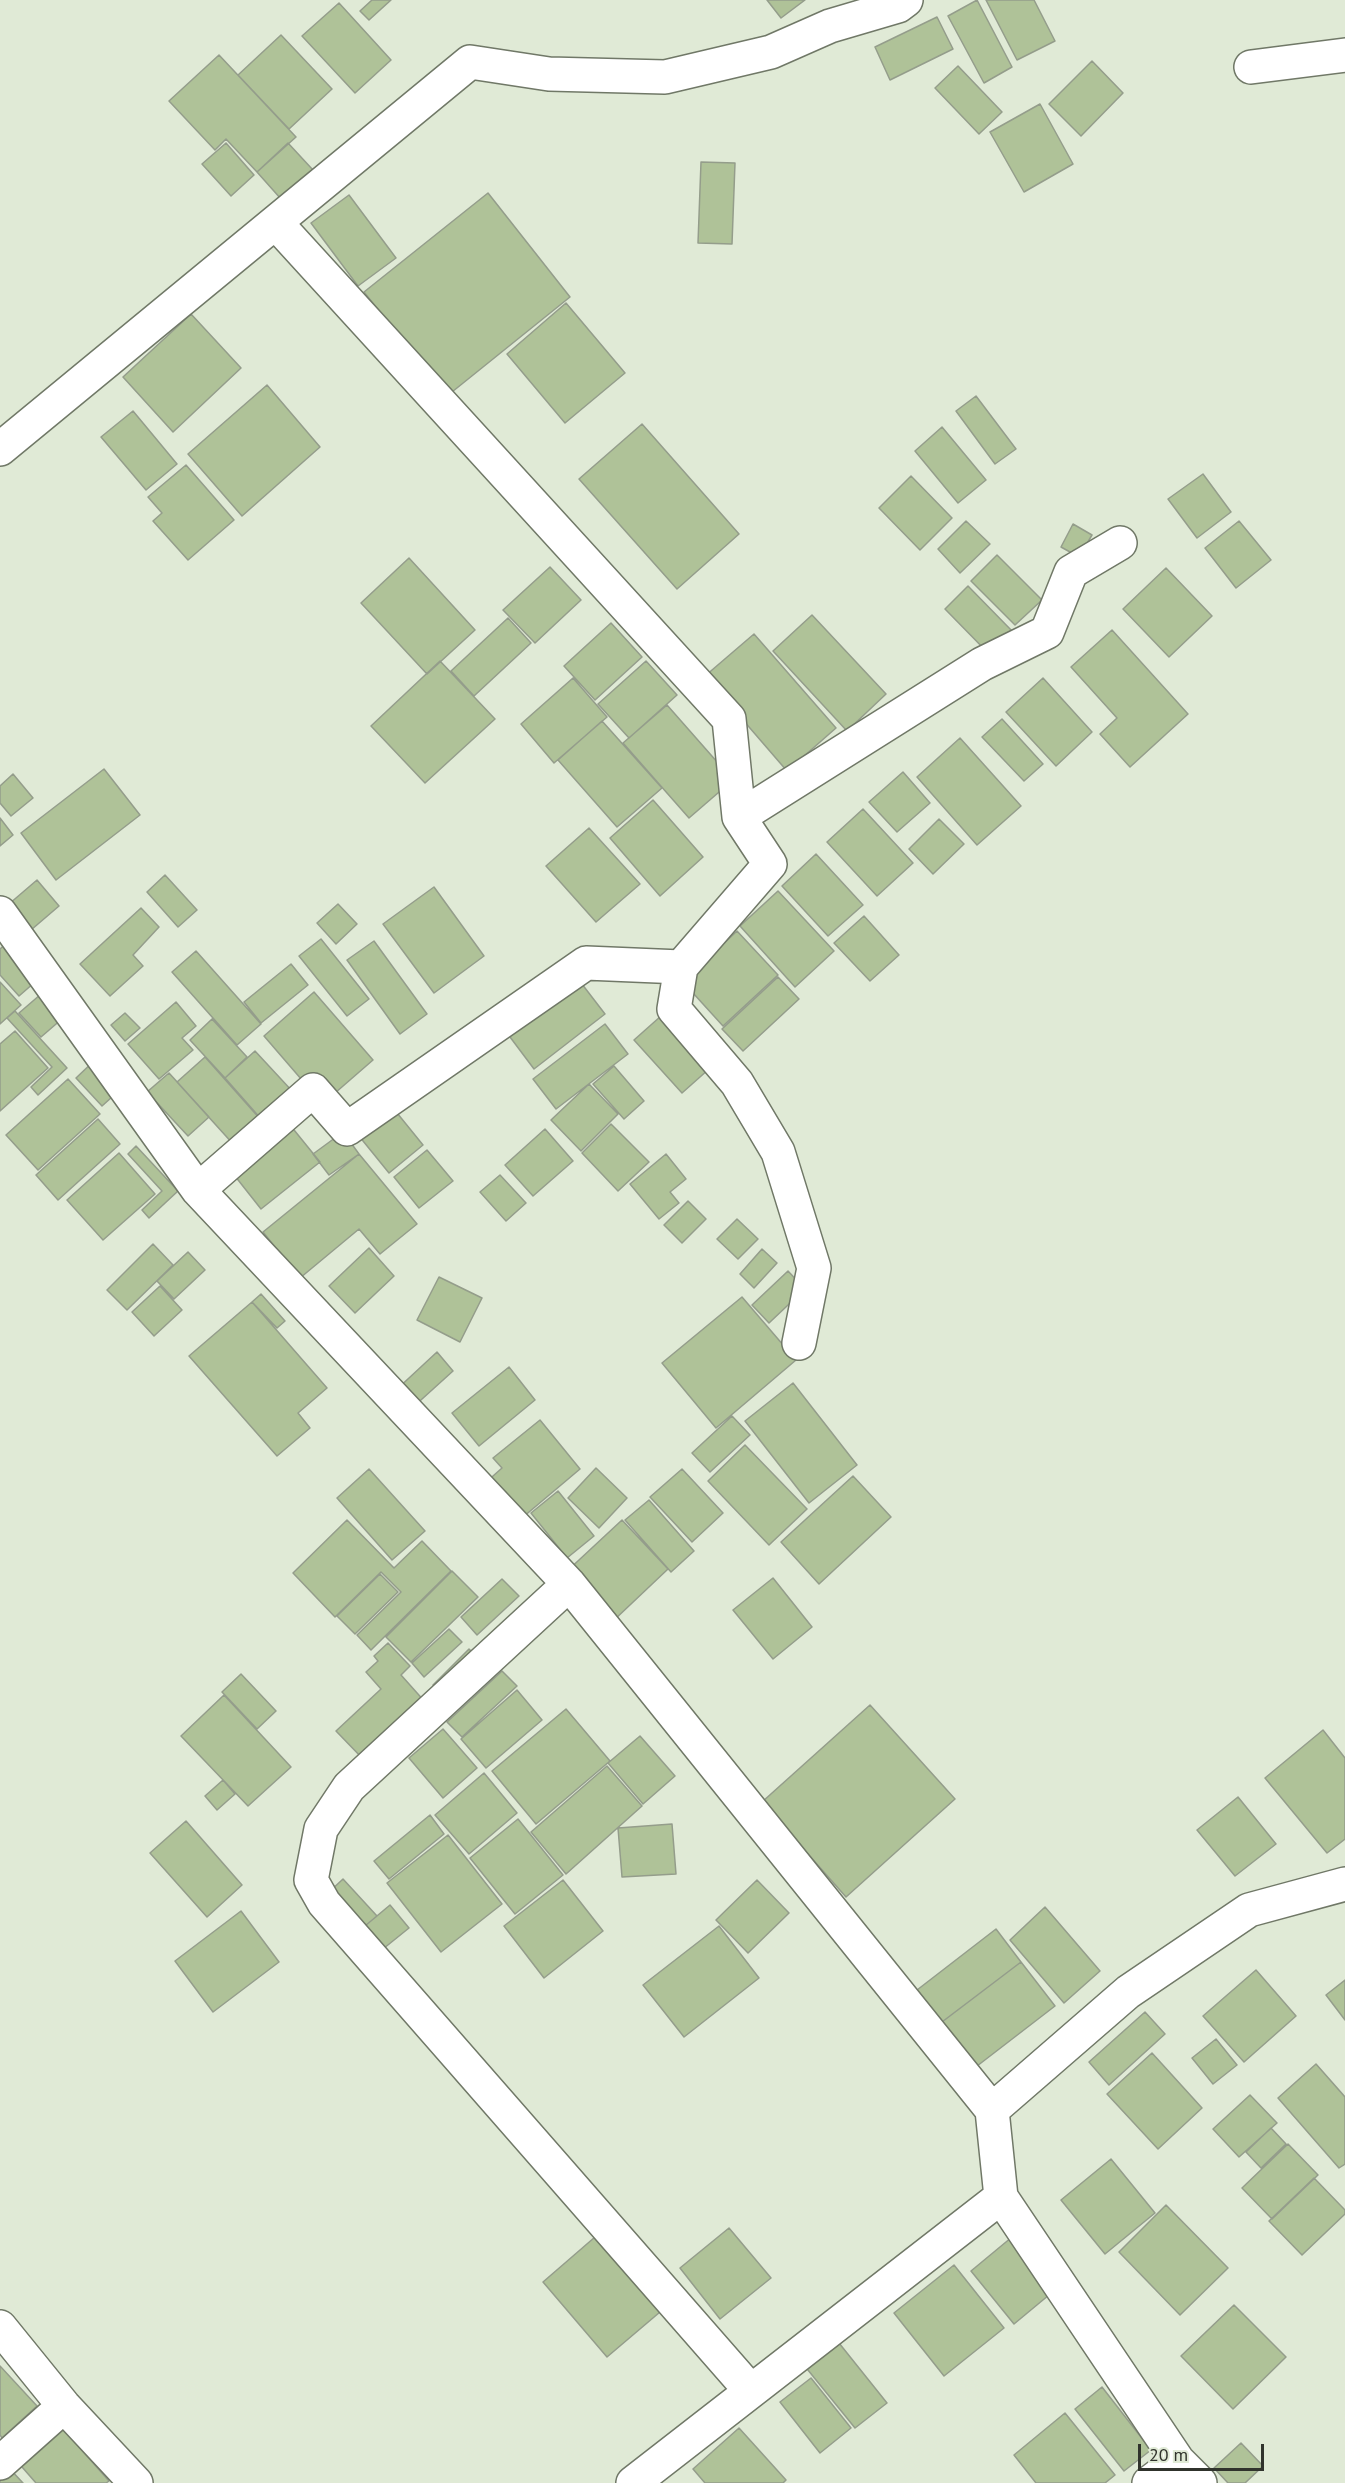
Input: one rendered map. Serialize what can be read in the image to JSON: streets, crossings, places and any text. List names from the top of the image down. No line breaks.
{"scale_bar":"20 m"}
